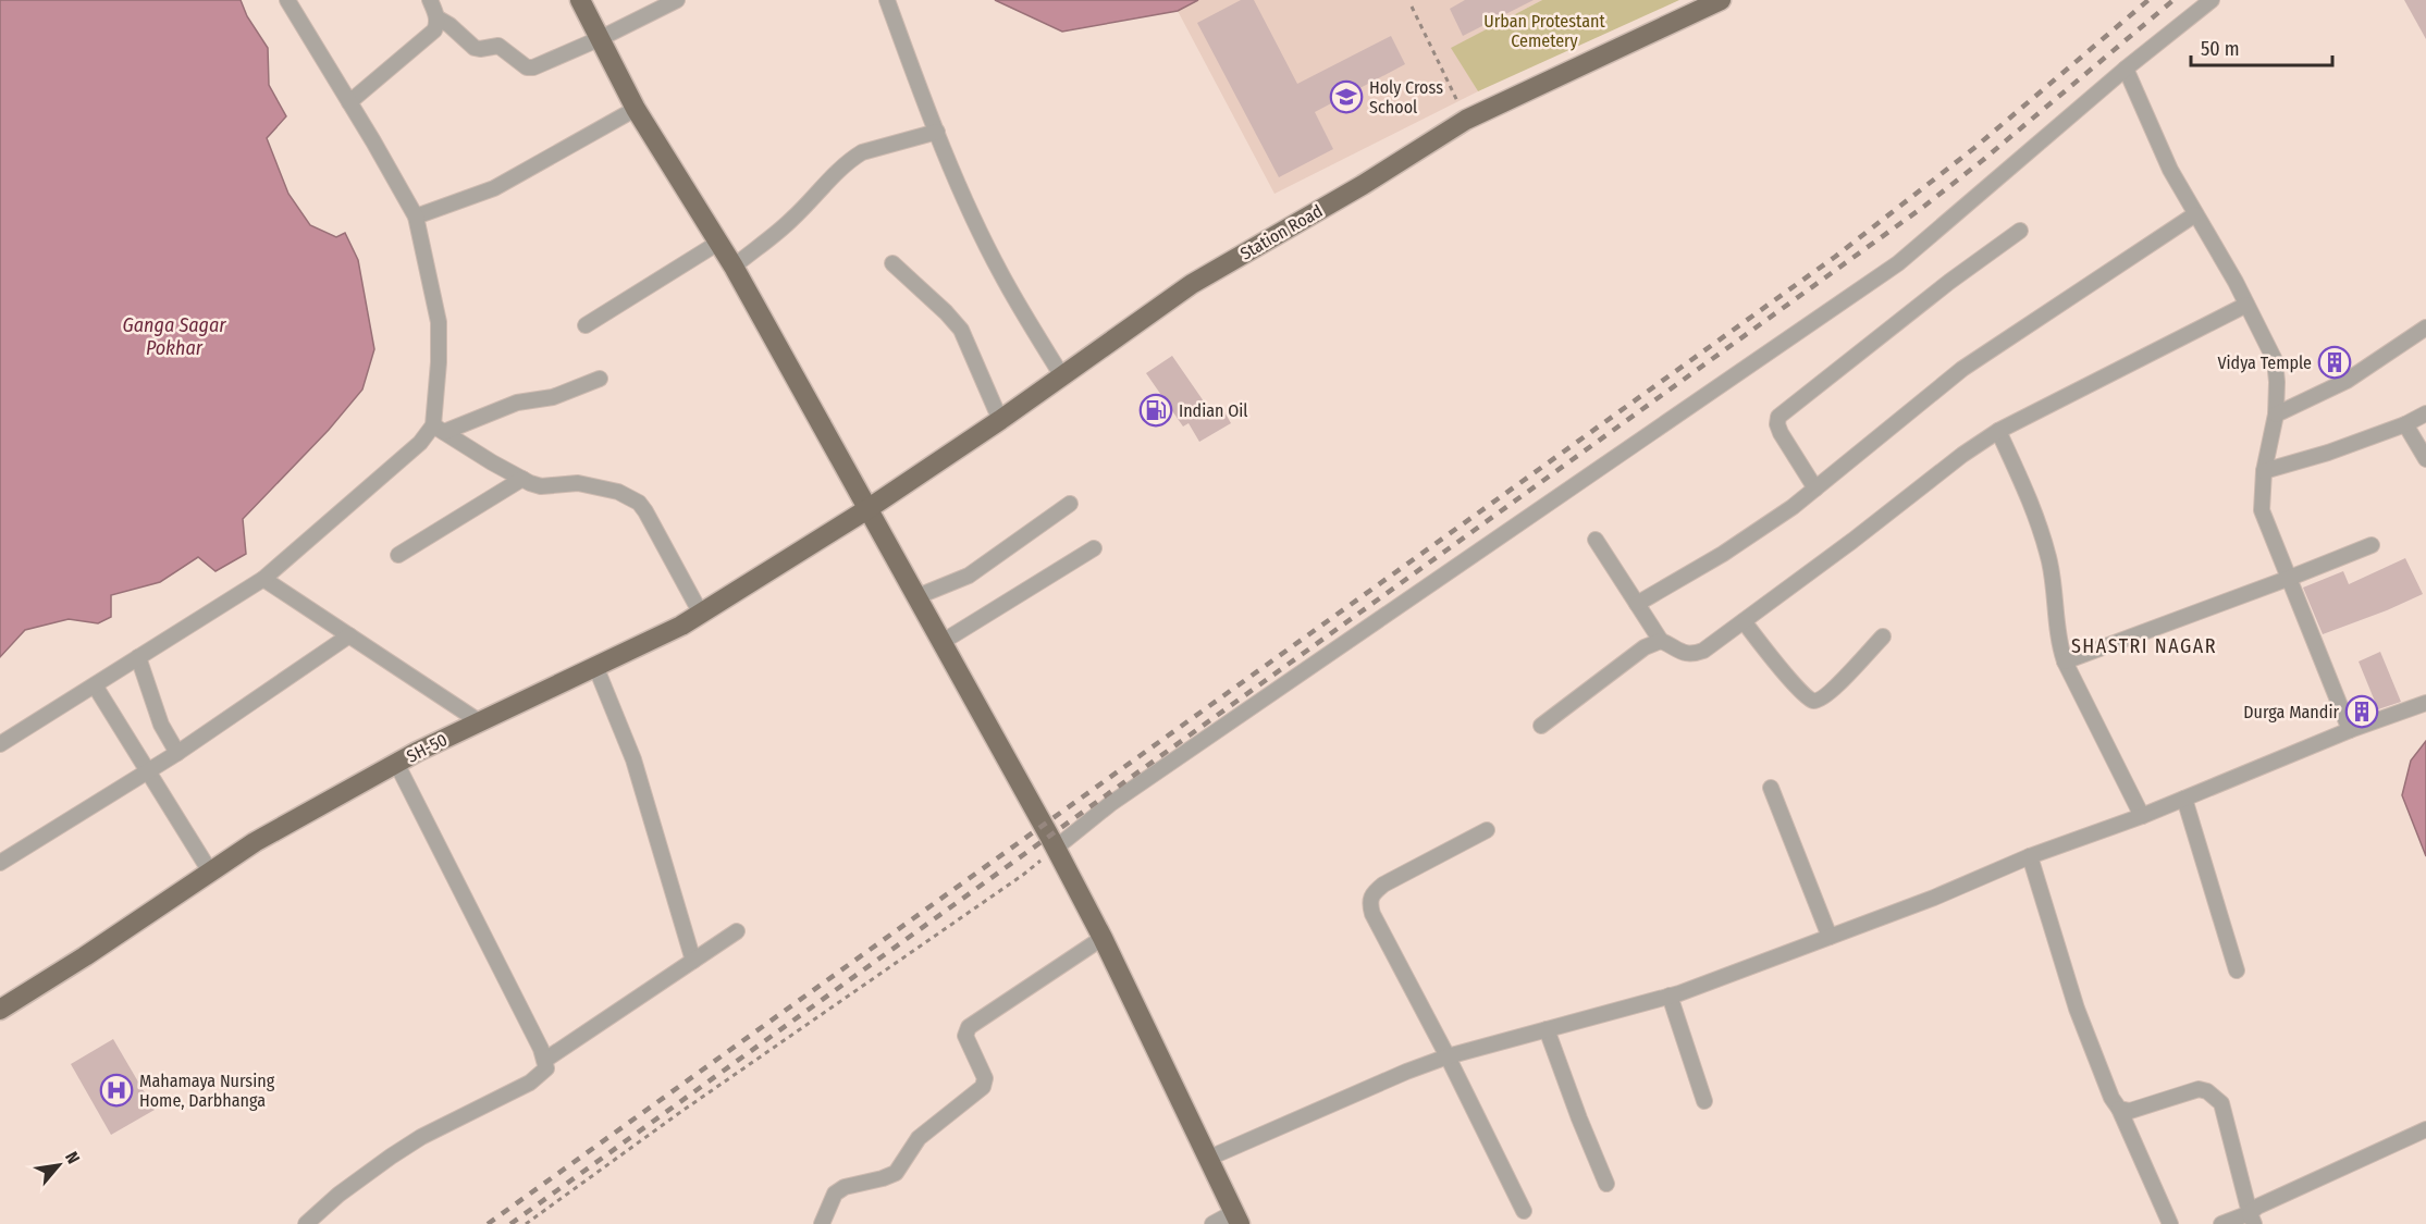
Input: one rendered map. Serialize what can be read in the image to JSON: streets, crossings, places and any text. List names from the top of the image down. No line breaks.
{"streets":{"main road":["Station Road","SH-50"]},"crossings":[["Station Road","SH-50"]],"districts":["SHASTRI NAGAR"],"water":["Ganga Sagar Pokhar"],"parks":["Urban Protestant Cemetery"],"places":{"school or university":["Holy Cross School"],"building":["Vidya Temple","Durga Mandir"],"fuel station":["Indian Oil"],"hospital":["Mahamaya Nursing Home, Darbhanga"]},"scale_bar":"50 m","north":"top right"}
